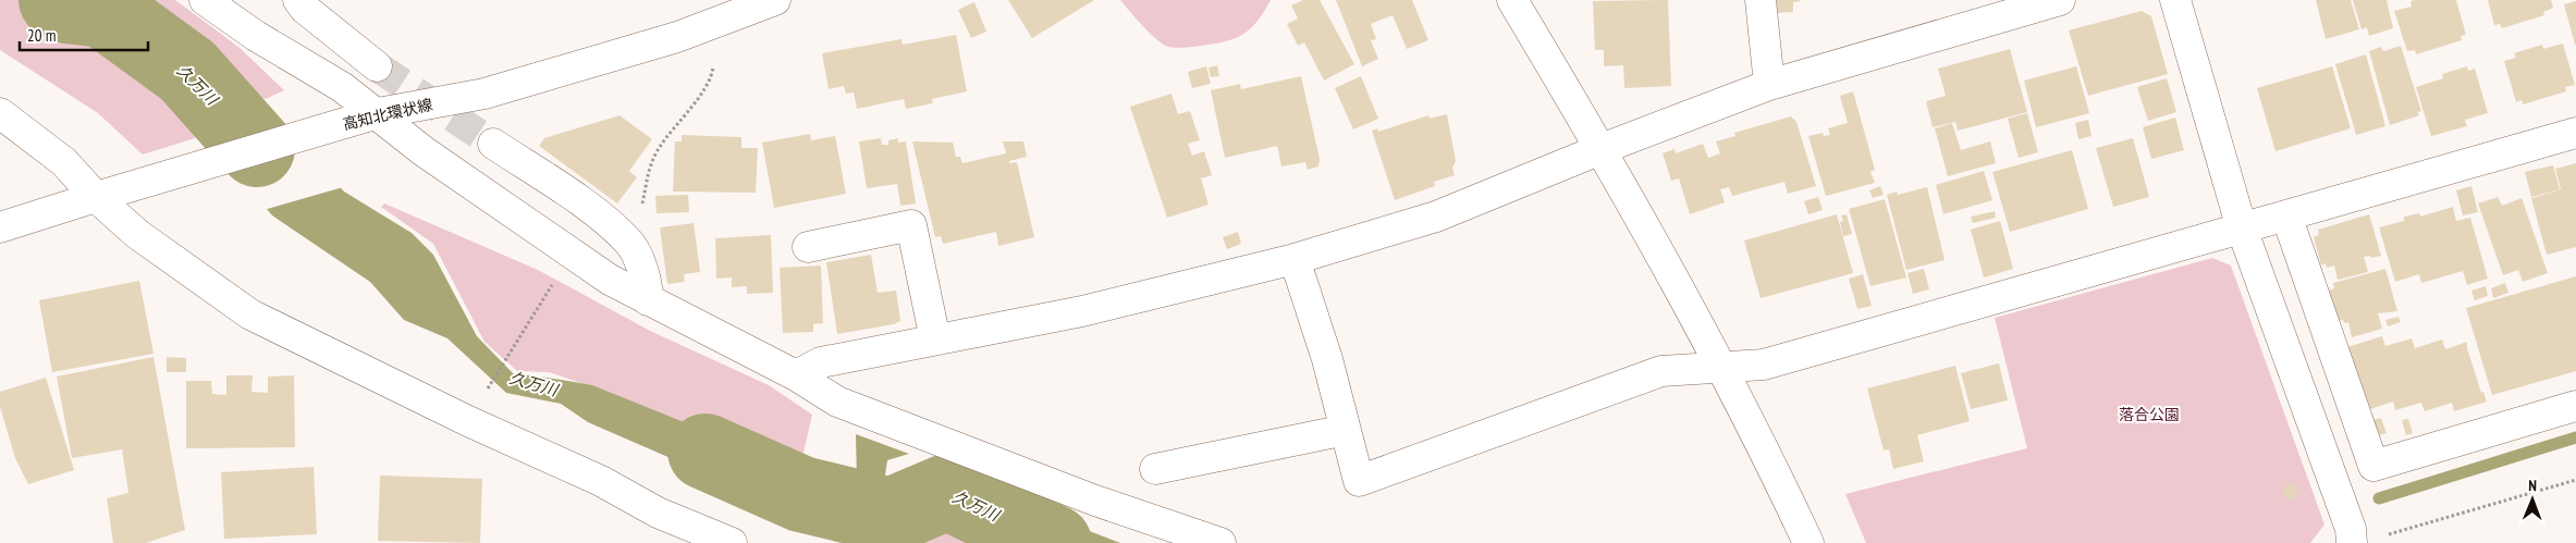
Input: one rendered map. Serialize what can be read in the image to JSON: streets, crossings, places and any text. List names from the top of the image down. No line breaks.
{"streets":{"street":["高知北環状線"]},"water":["久万川"],"parks":["落合公園"],"scale_bar":"20 m","north":"top"}
